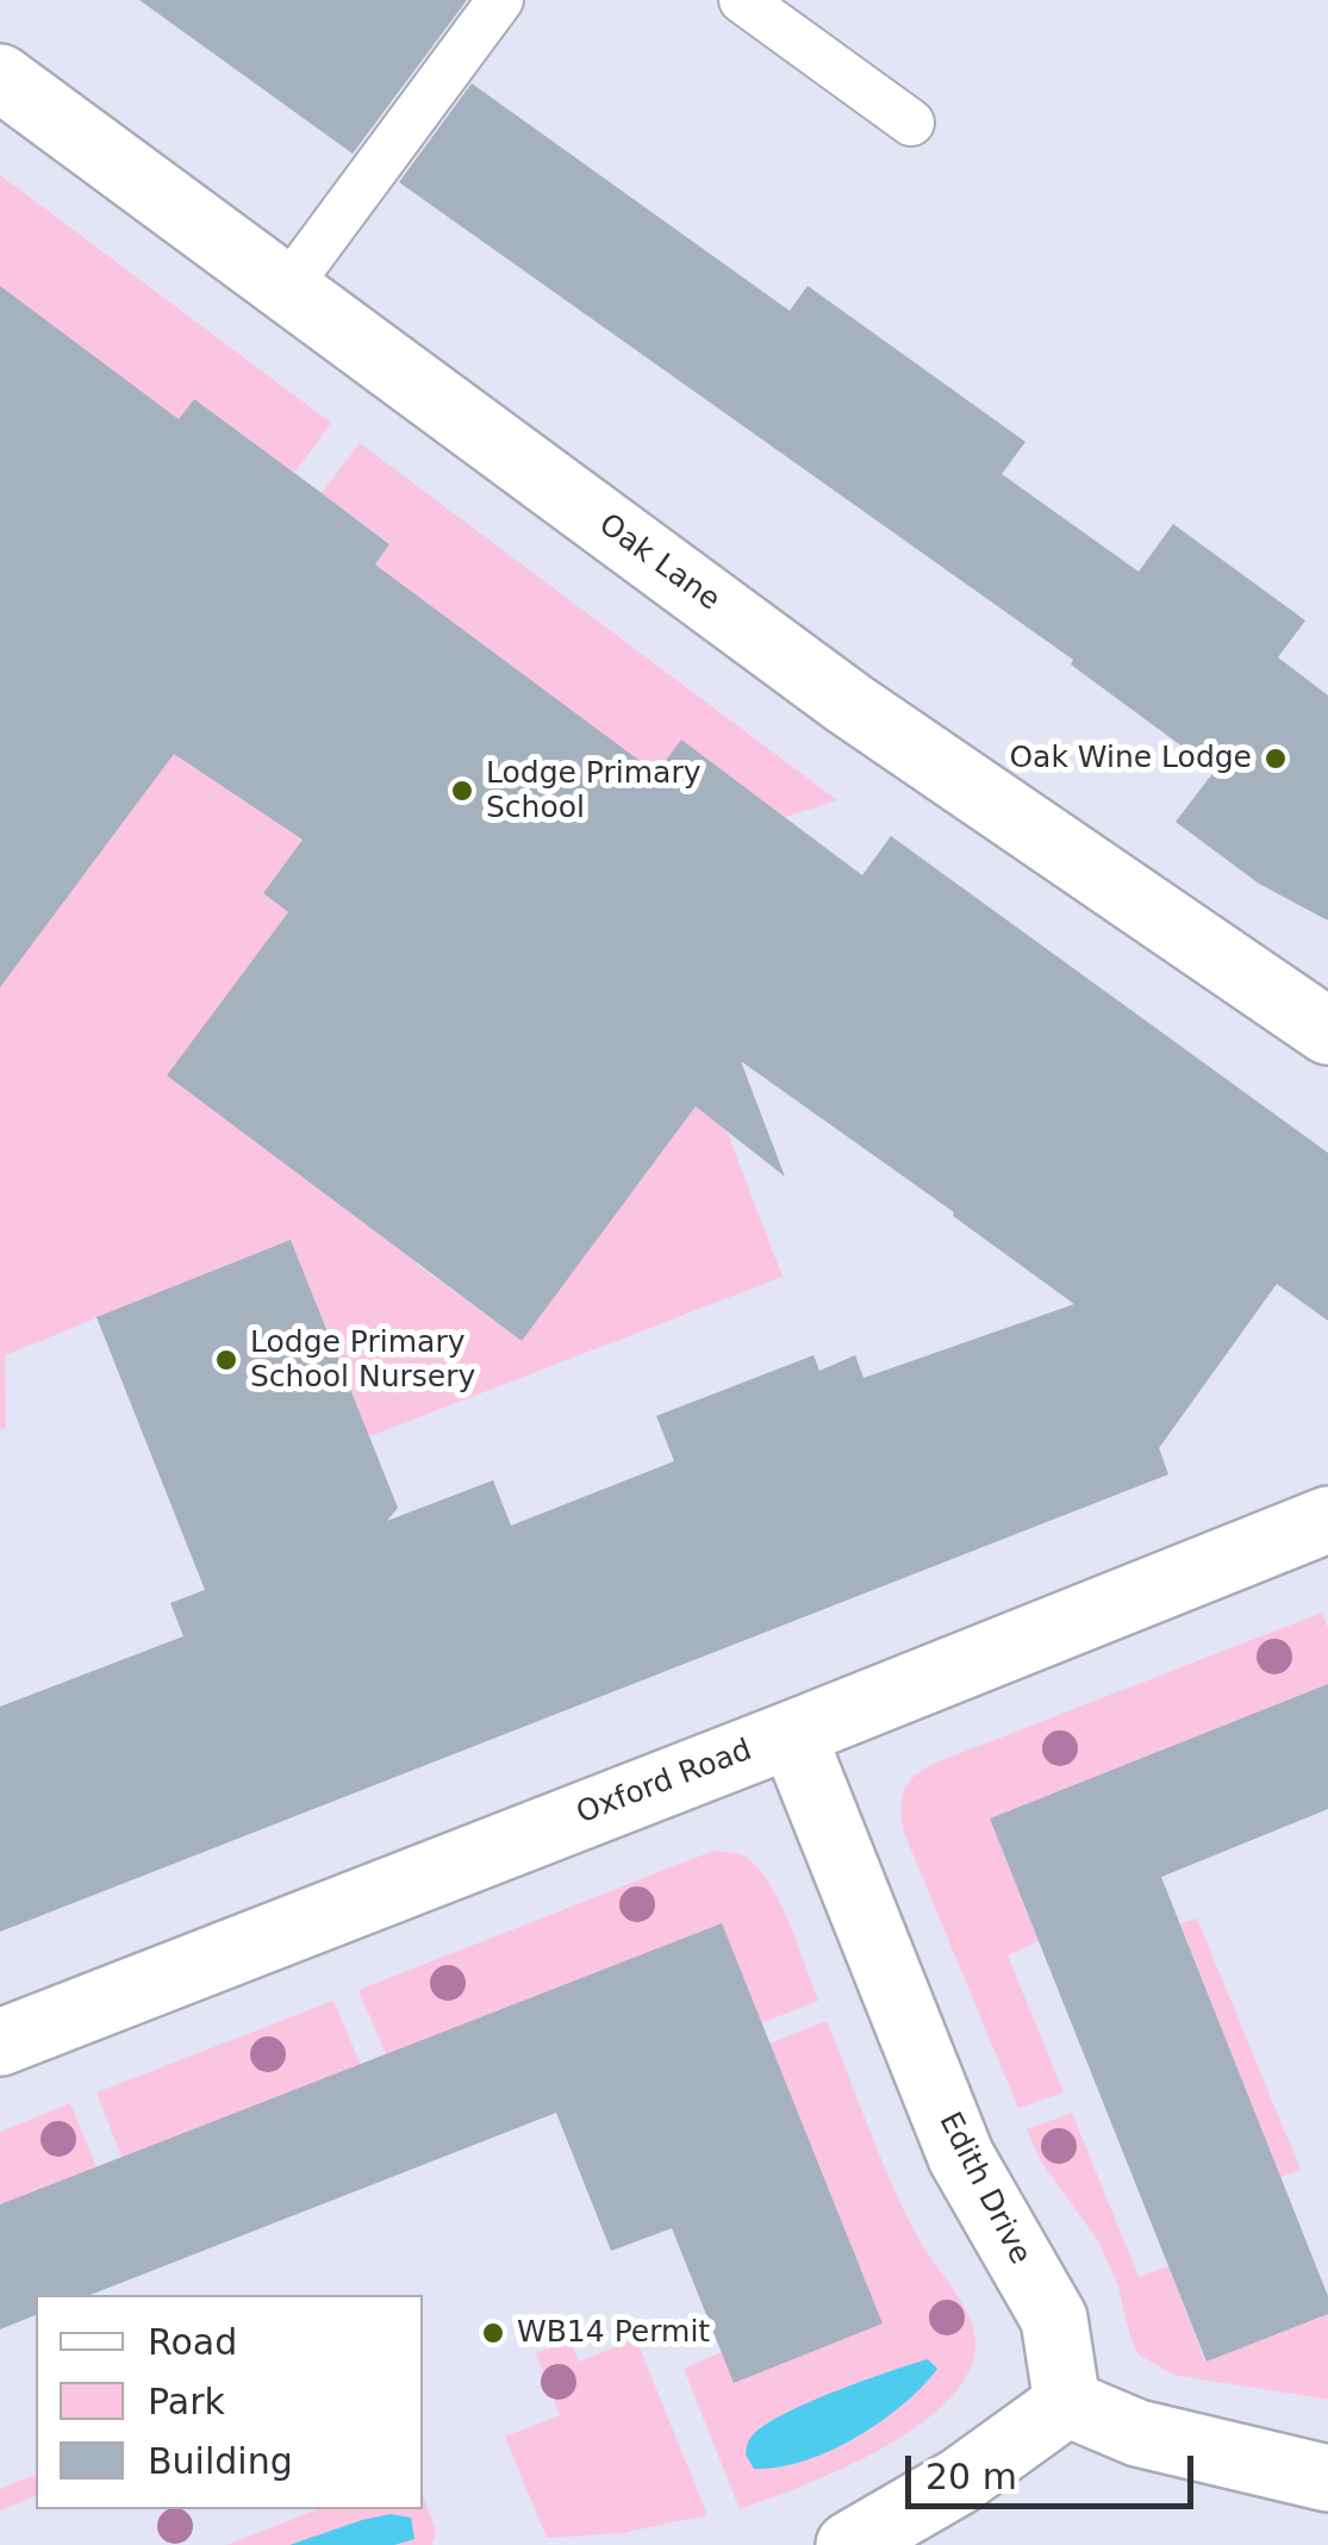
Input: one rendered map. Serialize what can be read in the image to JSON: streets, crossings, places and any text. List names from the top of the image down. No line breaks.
{"streets":{"street":["Oak Lane","Oxford Road","Edith Drive"]},"crossings":[["Oxford Road","Edith Drive"]],"places":["Oak Wine Lodge","Lodge Primary School","Lodge Primary School Nursery","WB14 Permit"],"legend":["Road","Park","Building"],"scale_bar":"20 m"}
